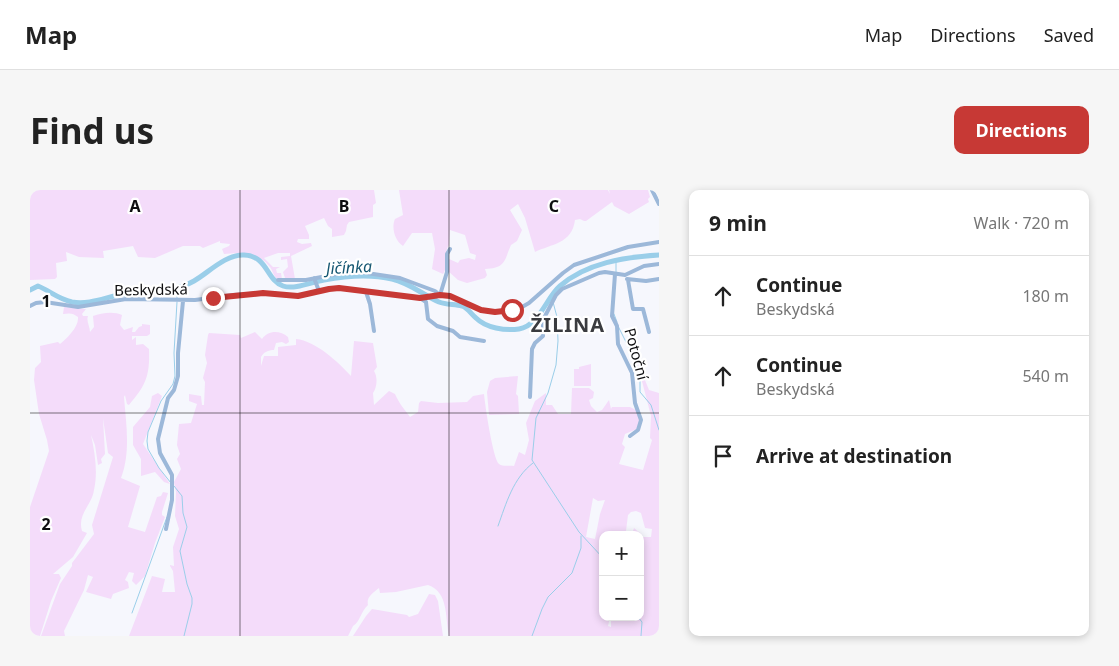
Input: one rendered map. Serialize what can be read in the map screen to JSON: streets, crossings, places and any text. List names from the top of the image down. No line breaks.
{"streets":{"street":["Beskydská","Potoční"]},"districts":["ŽILINA"],"water":["Jičínka"],"page":{"header":"Map","nav":["Map","Directions","Saved"],"buttons":"Directions","title":"Find us","heading":["9 min","Walk · 720 m"],"list":[["Continue","Beskydská","180 m"],["Continue","Beskydská","540 m"],"Arrive at destination"],"map_buttons":["+","−"]},"grid":{"columns":["A","B","C"],"rows":["1","2"]}}
